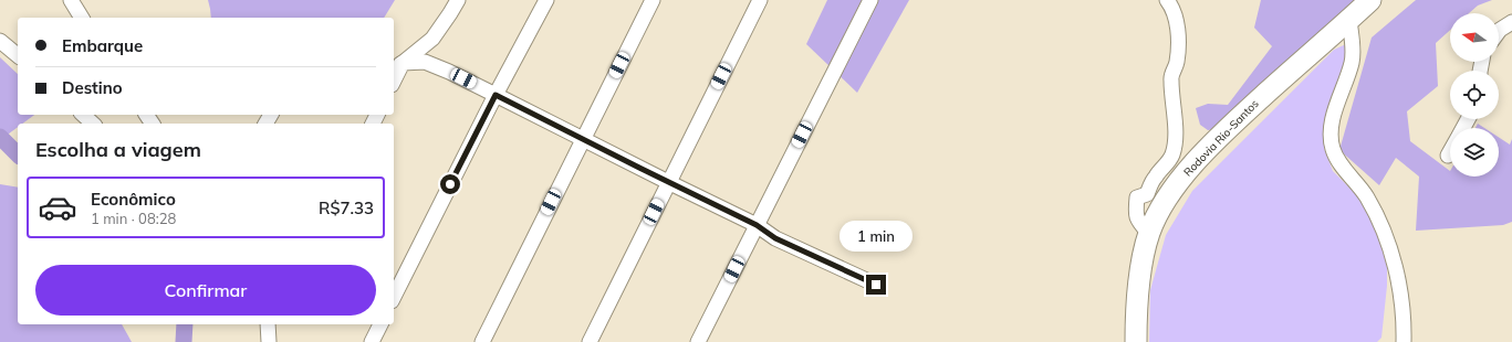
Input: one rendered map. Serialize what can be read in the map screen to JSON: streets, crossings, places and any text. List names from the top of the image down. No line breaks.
{"streets":{"highway":["Rodovia Rio-Santos"]},"north":"left","page":{"banner":["Embarque","Destino"],"heading":"Escolha a viagem","list":[{"name":"Econômico","note":"1 min · 08:28","value":"R$7.33"}],"bubble":"1 min","buttons":"Confirmar"}}
